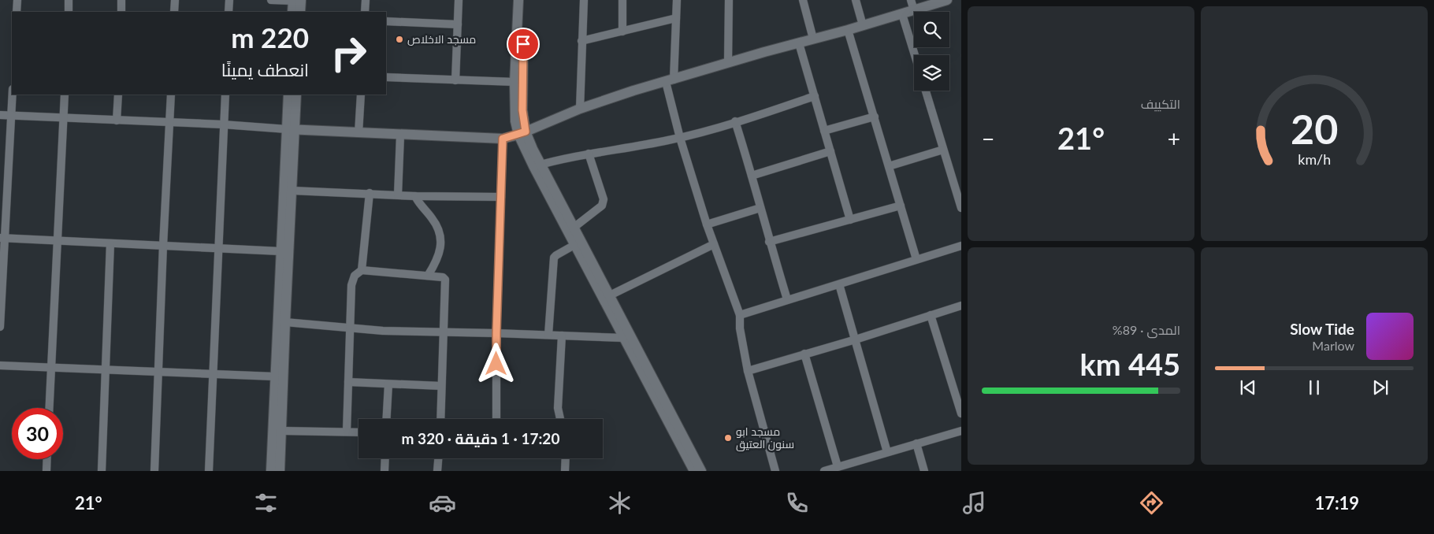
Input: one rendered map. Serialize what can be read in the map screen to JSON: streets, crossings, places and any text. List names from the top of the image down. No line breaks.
{"places":["مسجد الاخلاص","مسجد ابو سنون العتيق"],"page":{"tile":["التكييف",["المدى · 89%","445 km"]],"turn":["220 m","انعطف يمينًا"],"heat":["−","21°","+"],"song":["Slow Tide","Marlow"],"limit":"30","trip":"17:20 · 1 دقيقة · 320 m","tabs":["17:19","21°"],"gauge":["20","km/h"]}}
